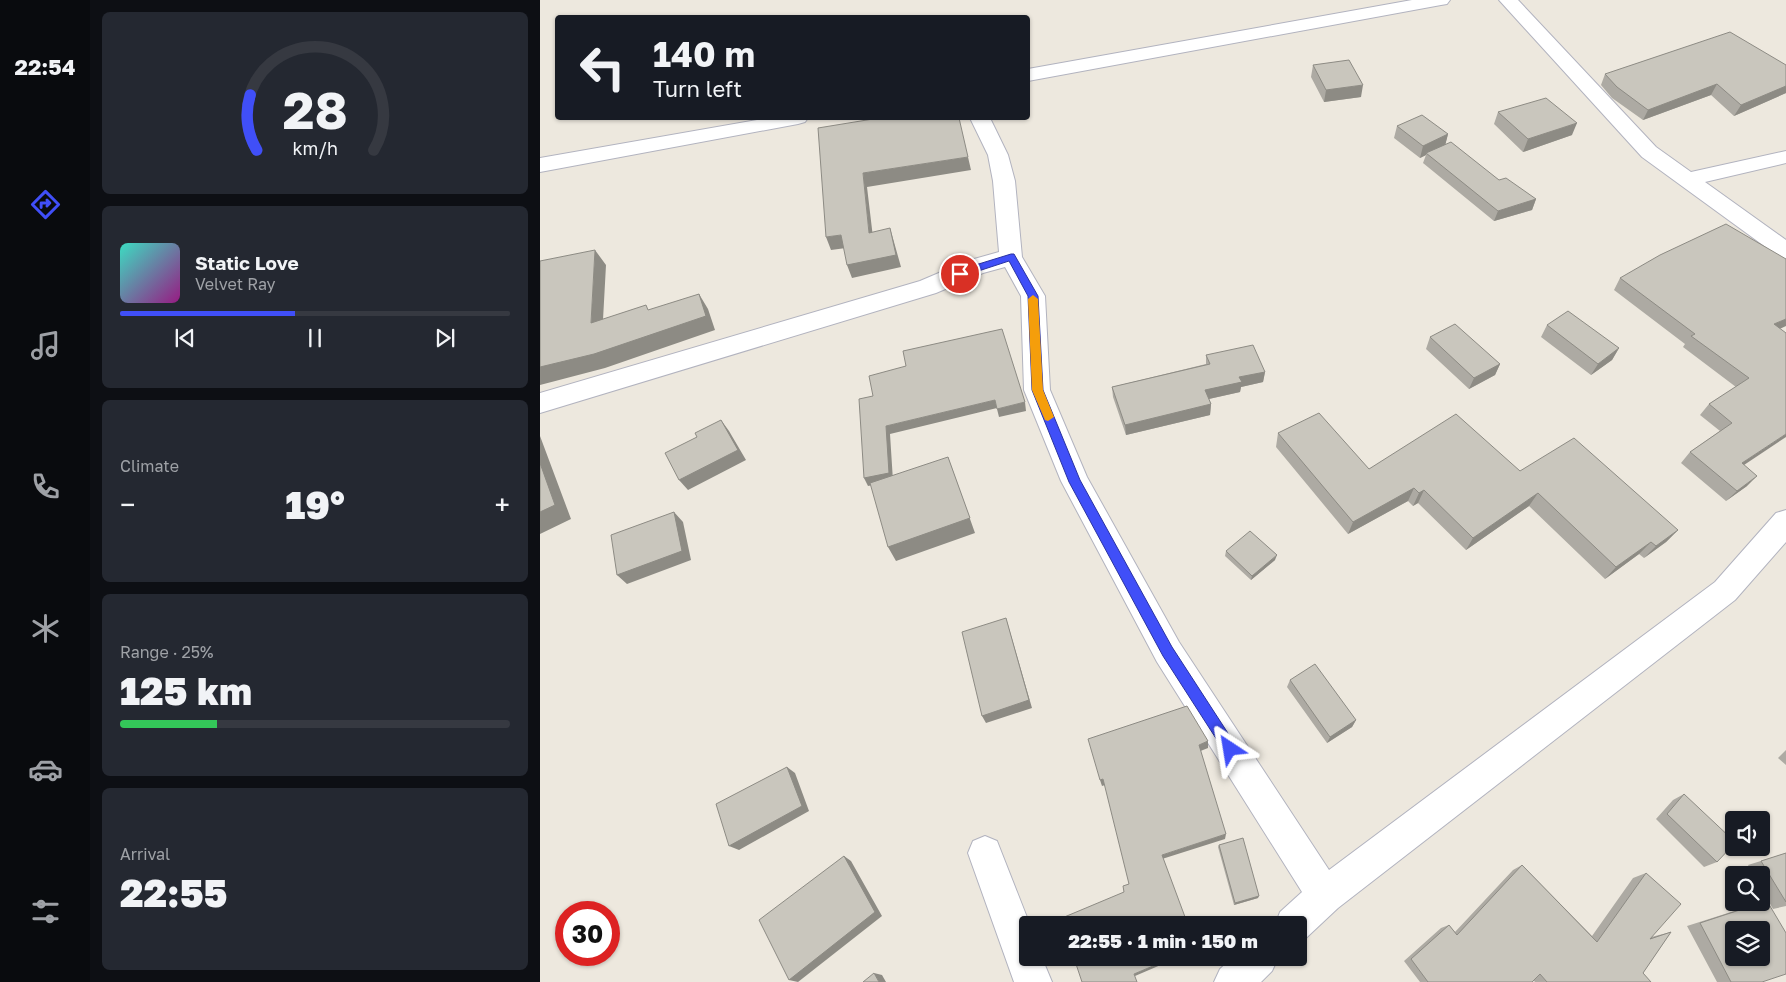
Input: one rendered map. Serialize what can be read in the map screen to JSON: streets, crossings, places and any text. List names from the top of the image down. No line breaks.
{"page":{"tabs":"22:54","turn":["140 m","Turn left"],"song":["Static Love","Velvet Ray"],"tile":["Climate",["Range · 25%","125 km"],["Arrival","22:55"]],"heat":["−","19°","+"],"limit":"30","trip":"22:55 · 1 min · 150 m","gauge":["28","km/h"]}}
